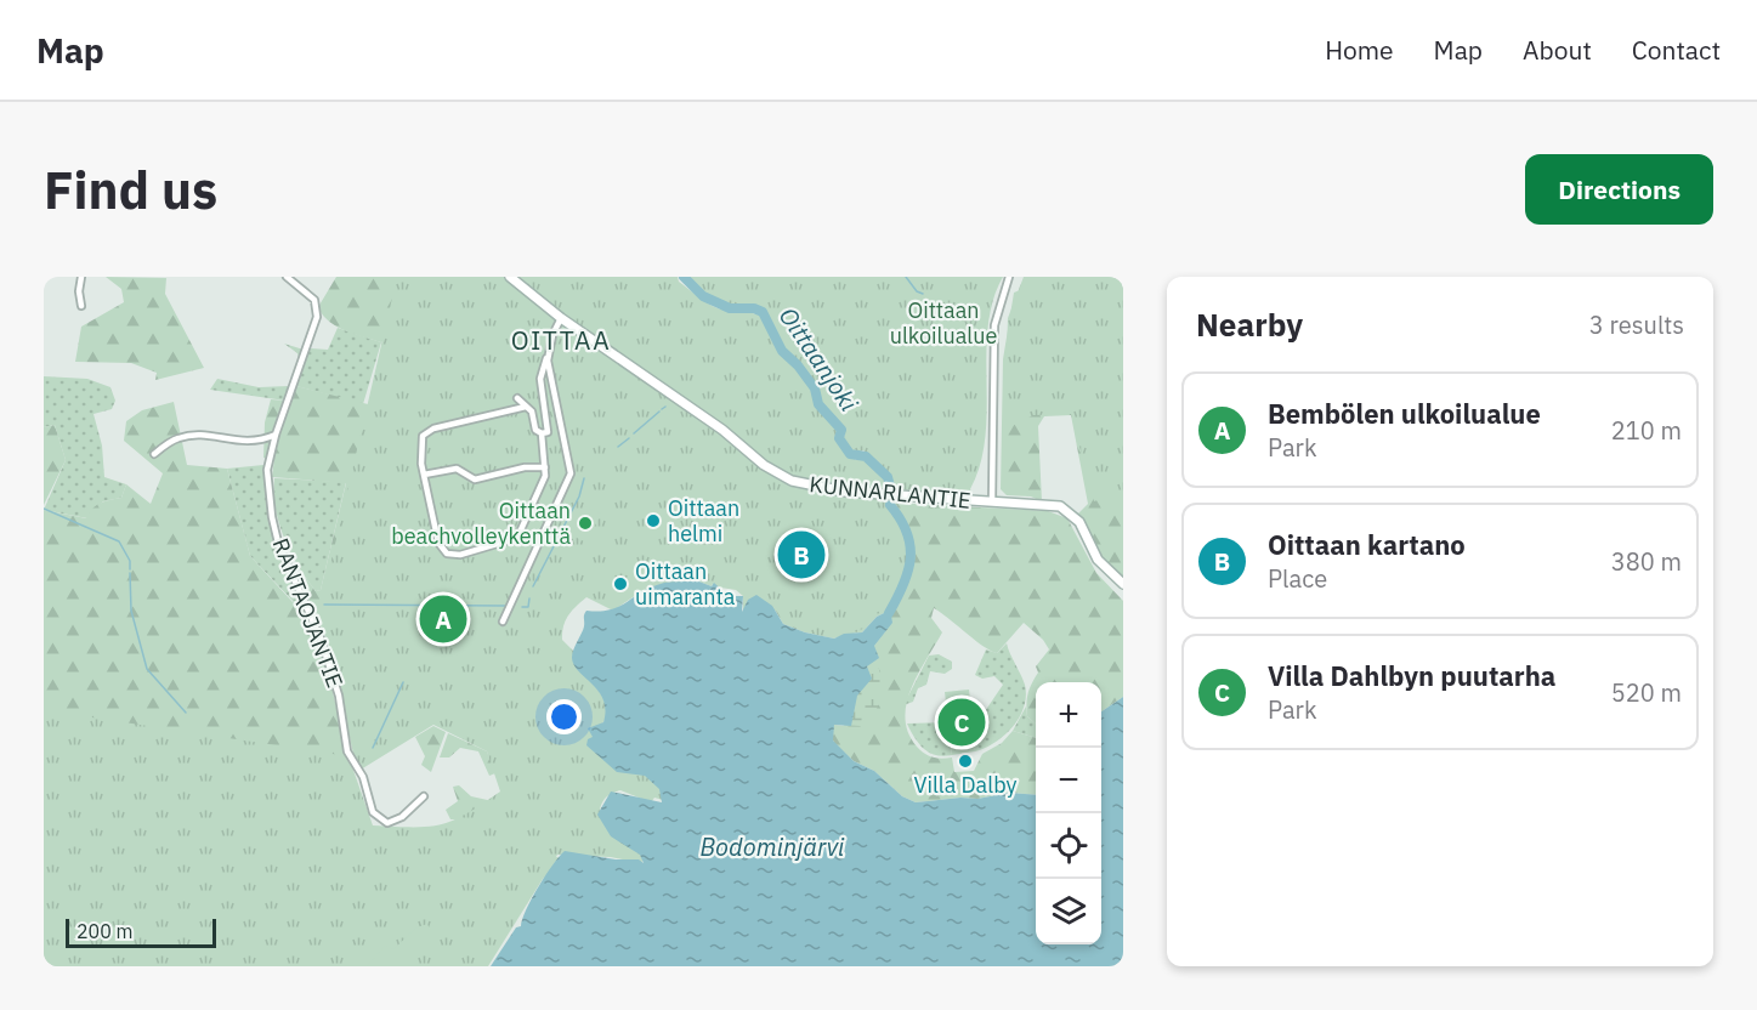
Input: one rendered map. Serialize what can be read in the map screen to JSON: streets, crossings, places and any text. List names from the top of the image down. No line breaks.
{"streets":{"main road":["KUNNARLANTIE"],"street":["RANTAOJANTIE"]},"districts":["OITTAA"],"water":["Oittaanjoki","Bodominjärvi"],"parks":["Oittaan ulkoilualue"],"places":["Oittaan helmi","Oittaan beachvolleykenttä","Oittaan uimaranta","Villa Dalby"],"scale_bar":"200 m","page":{"header":"Map","nav":["Home","Map","About","Contact"],"buttons":"Directions","title":"Find us","heading":["Nearby","3 results"],"list":[{"mark":"A","name":"Bembölen ulkoilualue","note":"Park","value":"210 m"},{"mark":"B","name":"Oittaan kartano","note":"Place","value":"380 m"},{"mark":"C","name":"Villa Dahlbyn puutarha","note":"Park","value":"520 m"}],"pins":["B","A","C"],"map_buttons":["+","−"],"scale":"200 m"}}
